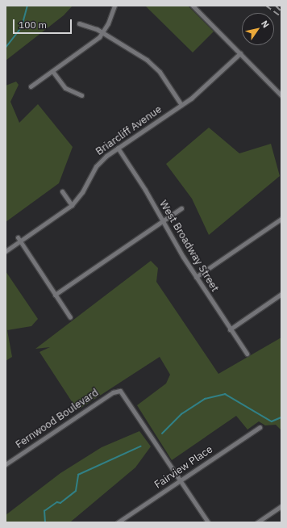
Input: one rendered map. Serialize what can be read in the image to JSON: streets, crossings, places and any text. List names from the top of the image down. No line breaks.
{"streets":{"street":["Briarcliff Avenue","West Broadway Street","Fernwood Boulevard","Fairview Place"]},"crossings":[["Briarcliff Avenue","West Broadway Street"],["Fernwood Boulevard","Fairview Place"]],"scale_bar":"100 m","north":"top right"}
